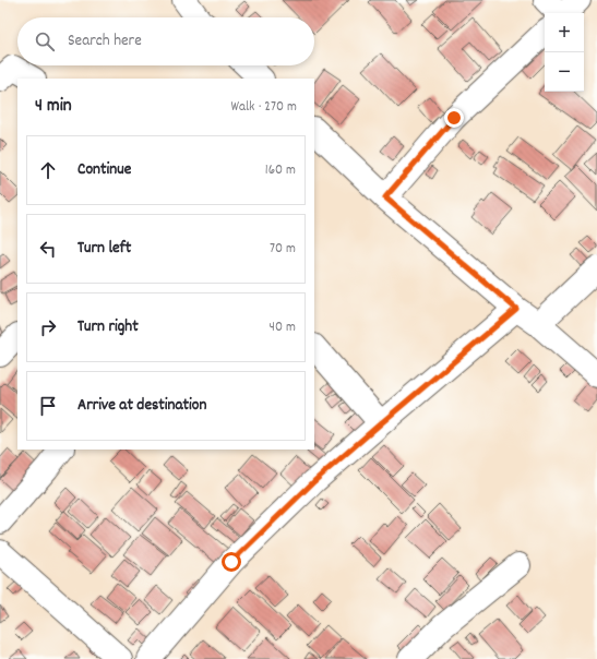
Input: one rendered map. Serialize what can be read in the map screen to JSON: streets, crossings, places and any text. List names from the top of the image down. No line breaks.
{"page":{"map_buttons":["+","−"],"search":"Search here","heading":["4 min","Walk · 270 m"],"list":[["Continue","160 m"],["Turn left","70 m"],["Turn right","40 m"],"Arrive at destination"]}}
